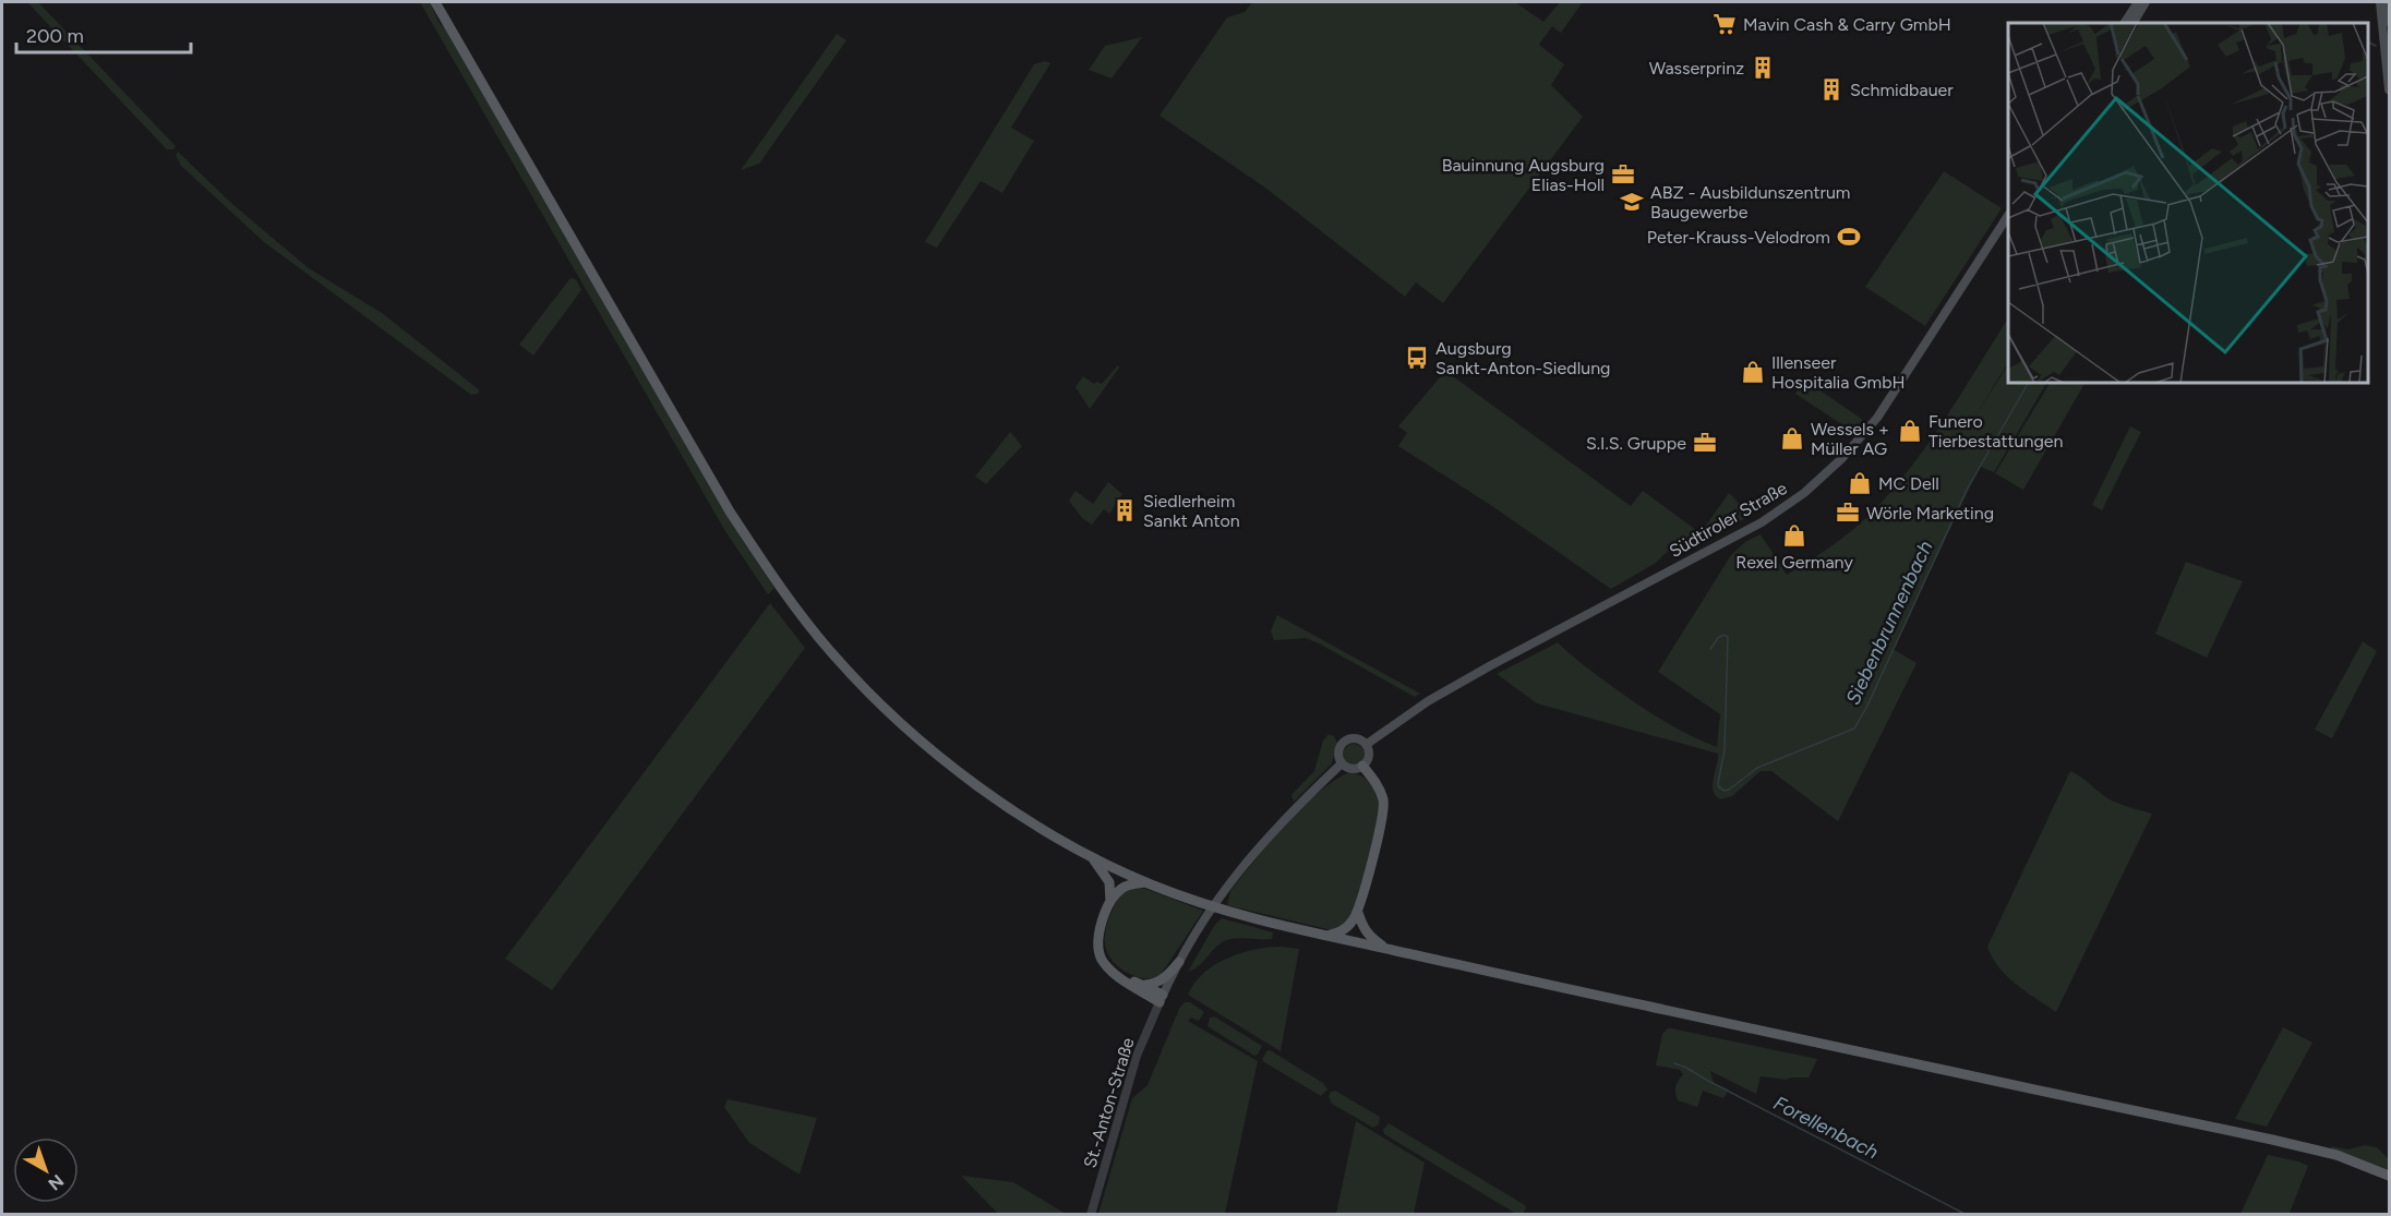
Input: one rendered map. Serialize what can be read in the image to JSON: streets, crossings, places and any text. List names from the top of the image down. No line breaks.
{"streets":{"main road":["Südtiroler Straße"],"street":["St.-Anton-Straße"]},"water":["Siebenbrunnenbach","Forellenbach"],"places":{"supermarket":["Mavin Cash & Carry GmbH"],"building":["Wasserprinz","Schmidbauer","Siedlerheim Sankt Anton"],"office":["Bauinnung Augsburg Elias-Holl","S.I.S. Gruppe","Wörle Marketing"],"school or university":["ABZ - Ausbildunszentrum Baugewerbe"],"sports":["Peter-Krauss-Velodrom"],"bus stop":["Augsburg Sankt-Anton-Siedlung"],"shop":["Illenseer Hospitalia GmbH","Funero Tierbestattungen","Wessels + Müller AG","MC Dell","Rexel Germany"]},"scale_bar":"200 m","north":"bottom right"}
